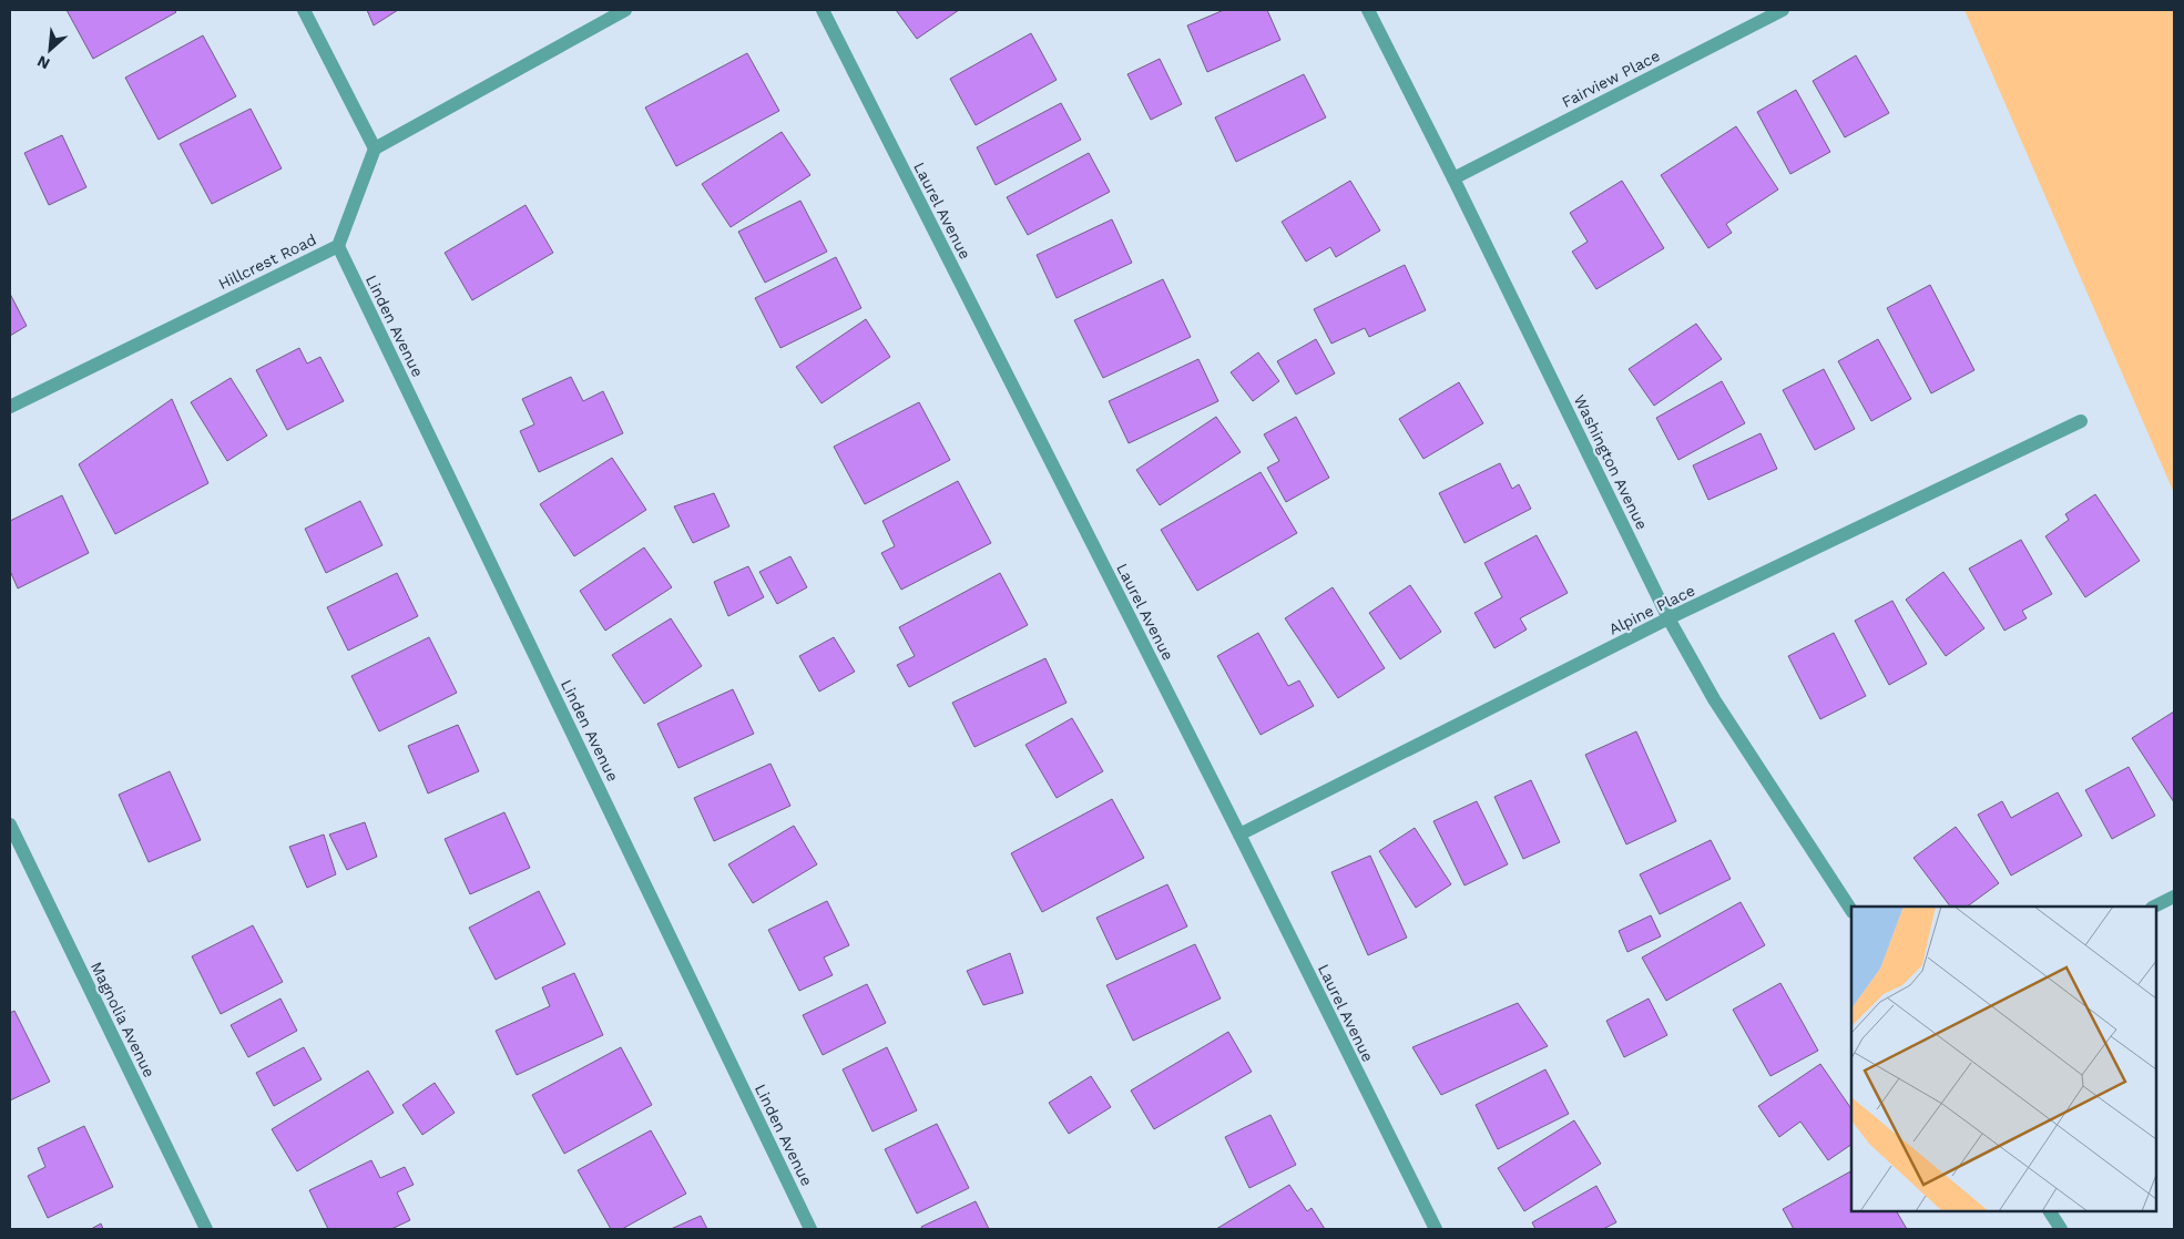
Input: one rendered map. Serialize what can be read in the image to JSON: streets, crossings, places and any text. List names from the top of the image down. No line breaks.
{"streets":{"street":["Fairview Place","Laurel Avenue","Hillcrest Road","Linden Avenue","Washington Avenue","Alpine Place","Magnolia Avenue"]},"crossings":[["Fairview Place","Washington Avenue"],["Laurel Avenue","Alpine Place"],["Hillcrest Road","Linden Avenue"],["Washington Avenue","Alpine Place"]],"north":"bottom left"}
